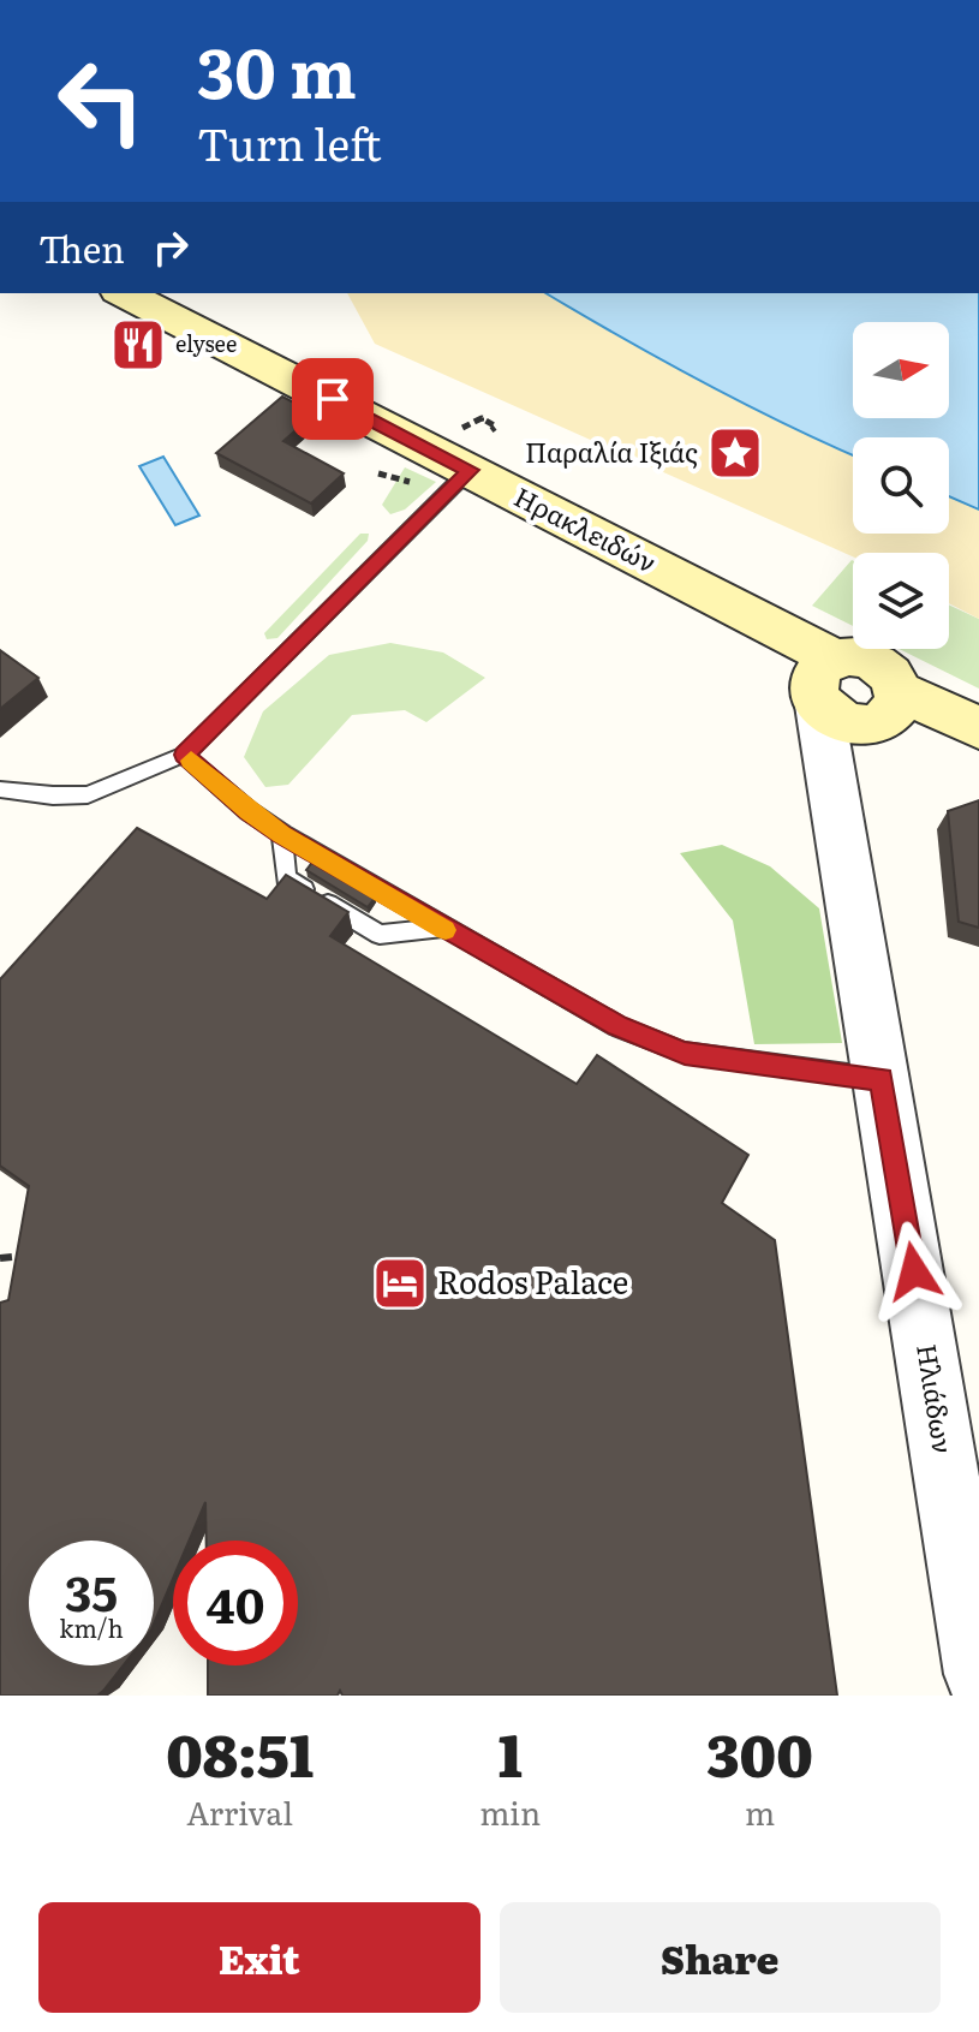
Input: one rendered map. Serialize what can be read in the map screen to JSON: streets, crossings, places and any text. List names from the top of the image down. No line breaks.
{"streets":{"main road":["Ηρακλειδών"],"street":["Ηλιάδων"]},"crossings":[["Ηρακλειδών","Ηλιάδων"]],"places":{"restaurant":["elysee"],"place":["Παραλία Ιξιάς"],"hotel":["Rodos Palace"]},"north":"right","page":{"turn":["30 m","Turn left"],"then":"Then","speed":"35 km/h","limit":"40","eta":["08:51","Arrival","1","min","300","m"],"buttons":["Exit","Share"]}}
